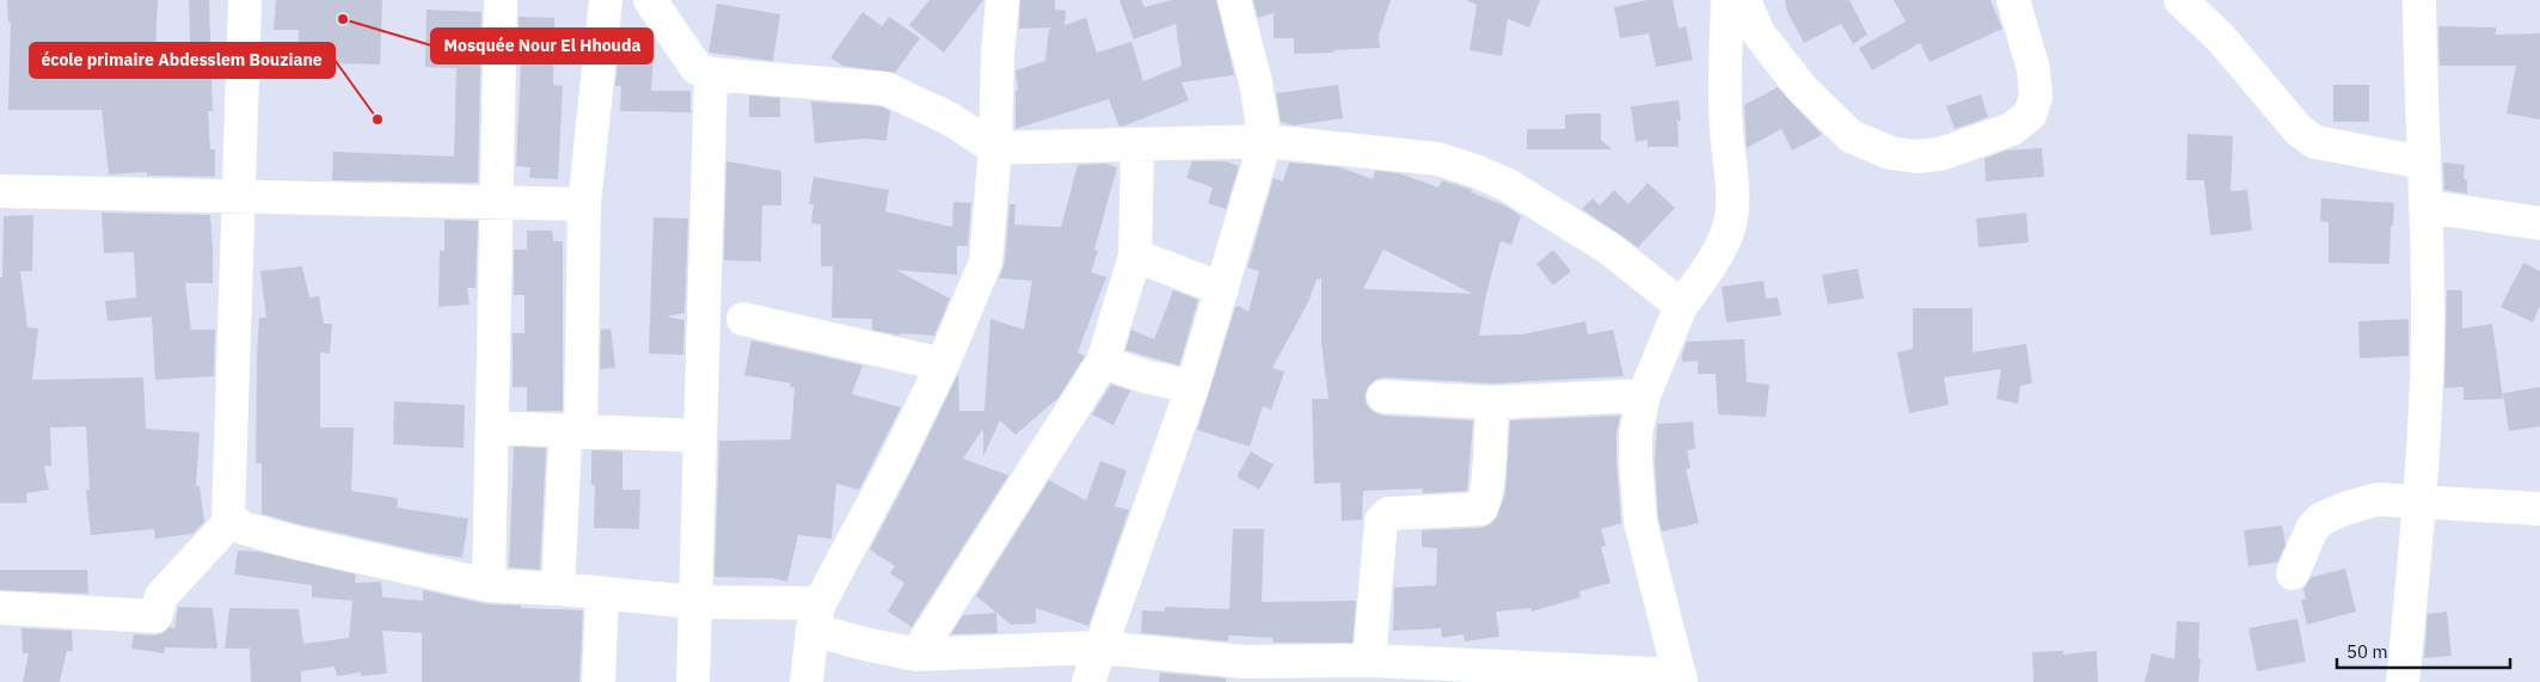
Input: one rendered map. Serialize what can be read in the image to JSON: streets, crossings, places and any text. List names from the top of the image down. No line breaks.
{"places":["Mosquée Nour El Hhouda","école primaire Abdesslem Bouziane"],"scale_bar":"50 m"}
